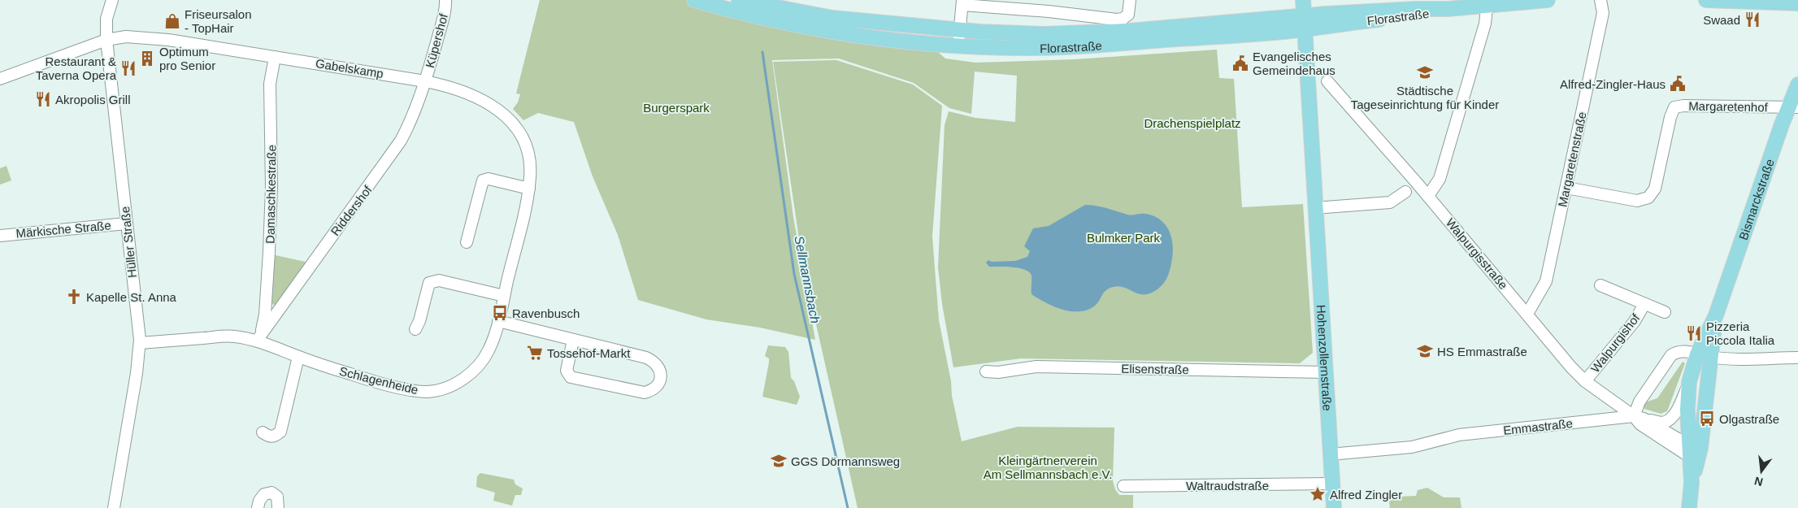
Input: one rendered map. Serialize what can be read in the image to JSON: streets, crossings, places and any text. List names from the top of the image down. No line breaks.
{"streets":{"main road":["Florastraße","Bismarckstraße","Hohenzollernstraße"],"street":["Küpershof","Gabelskamp","Margaretenhof","Margaretenstraße","Damaschkestraße","Riddershof","Märkische Straße","Hüller Straße","Walpurgisstraße","Walpurgishof","Elisenstraße","Schlagenheide","Emmastraße","Waltraudstraße"]},"crossings":[["Florastraße","Hohenzollernstraße"],["Küpershof","Gabelskamp"],["Küpershof","Riddershof"],["Gabelskamp","Damaschkestraße"],["Gabelskamp","Riddershof"],["Gabelskamp","Hüller Straße"],["Gabelskamp","Schlagenheide"],["Margaretenhof","Margaretenstraße"],["Margaretenhof","Bismarckstraße"],["Margaretenstraße","Walpurgisstraße"],["Damaschkestraße","Riddershof"],["Damaschkestraße","Schlagenheide"],["Bismarckstraße","Walpurgisstraße"],["Bismarckstraße","Emmastraße"],["Riddershof","Schlagenheide"],["Märkische Straße","Hüller Straße"],["Hüller Straße","Schlagenheide"],["Walpurgisstraße","Walpurgishof"],["Walpurgisstraße","Emmastraße"],["Hohenzollernstraße","Elisenstraße"],["Hohenzollernstraße","Emmastraße"],["Hohenzollernstraße","Waltraudstraße"]],"water":["Sellmannsbach"],"parks":["Burgerspark","Drachenspielplatz","Bulmker Park","Kleingärtnerverein Am Sellmannsbach e.V."],"places":{"restaurant":["Swaad","Restaurant & Taverna Opera","Akropolis Grill","Pizzeria Piccola Italia"],"shop":["Friseursalon - TopHair"],"building":["Optimum pro Senior"],"public building":["Evangelisches Gemeindehaus","Alfred-Zingler-Haus"],"school or university":["Städtische Tageseinrichtung für Kinder","HS Emmastraße","GGS Dörmannsweg"],"church":["Kapelle St. Anna"],"bus stop":["Ravenbusch","Olgastraße"],"supermarket":["Tossehof-Markt"],"place":["Alfred Zingler"]},"north":"bottom"}
